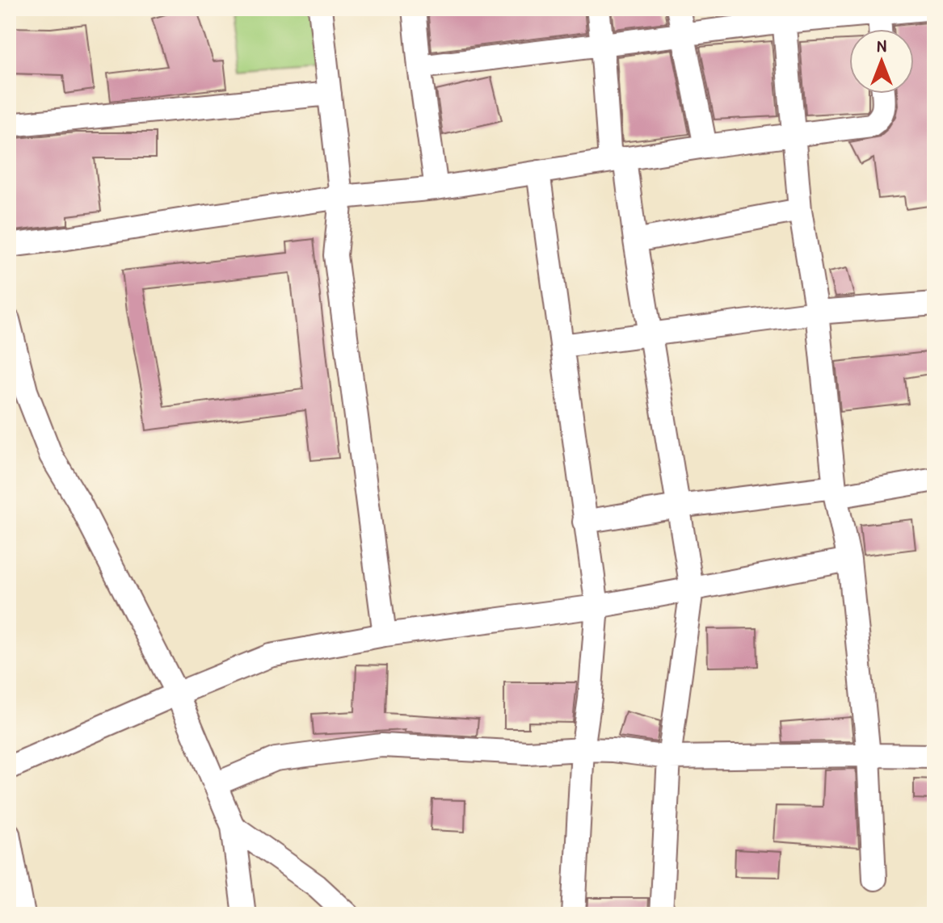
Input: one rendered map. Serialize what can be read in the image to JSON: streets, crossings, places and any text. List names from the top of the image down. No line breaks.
{"north":"top"}
